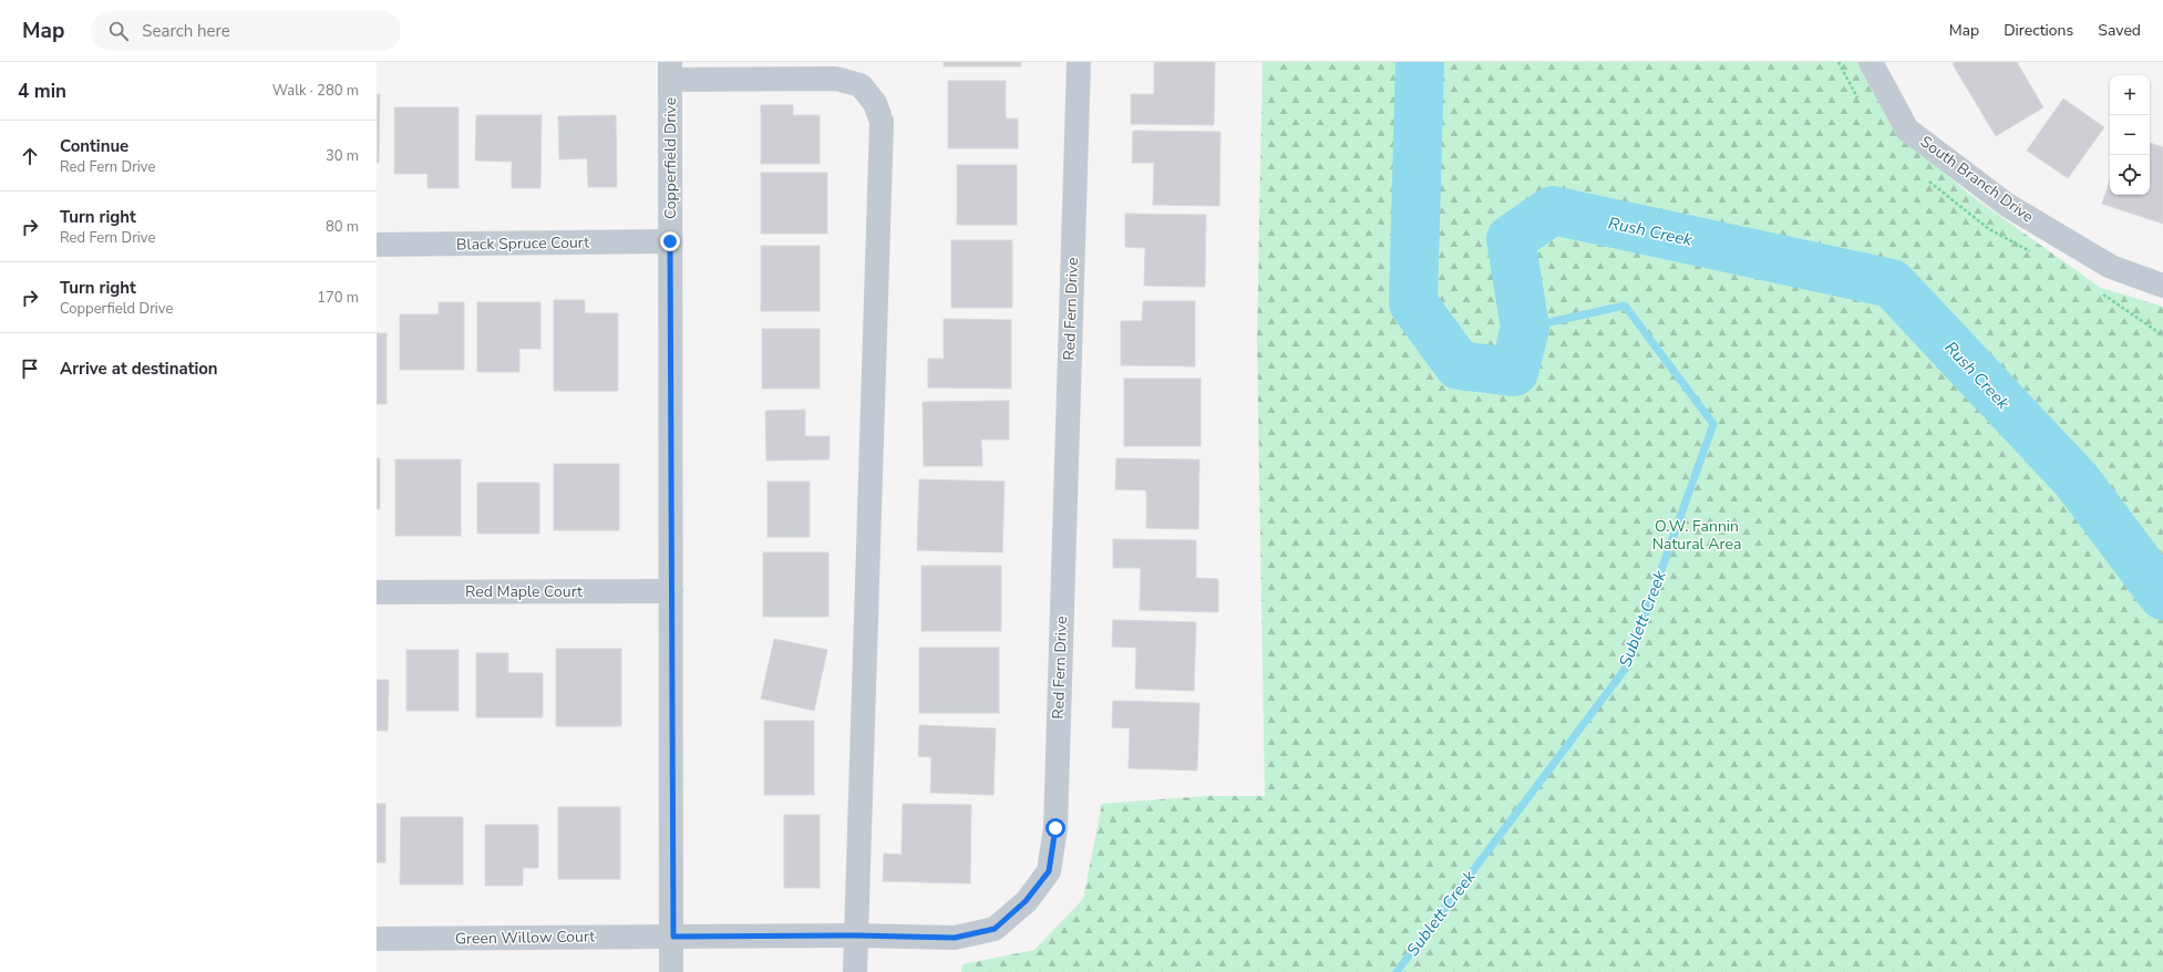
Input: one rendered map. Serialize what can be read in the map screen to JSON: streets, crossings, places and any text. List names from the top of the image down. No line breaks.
{"streets":{"street":["Copperfield Drive","South Branch Drive","Black Spruce Court","Red Fern Drive","Red Maple Court","Green Willow Court"]},"crossings":[["Copperfield Drive","Black Spruce Court"],["Copperfield Drive","Red Fern Drive"],["Copperfield Drive","Red Maple Court"],["Copperfield Drive","Green Willow Court"],["Red Fern Drive","Green Willow Court"]],"water":["Rush Creek","Sublett Creek"],"parks":["O.W. Fannin Natural Area"],"page":{"header":"Map","search":"Search here","nav":["Map","Directions","Saved"],"heading":["4 min","Walk · 280 m"],"map_buttons":["+","−"],"list":[["Continue","Red Fern Drive","30 m"],["Turn right","Red Fern Drive","80 m"],["Turn right","Copperfield Drive","170 m"],"Arrive at destination"]}}
